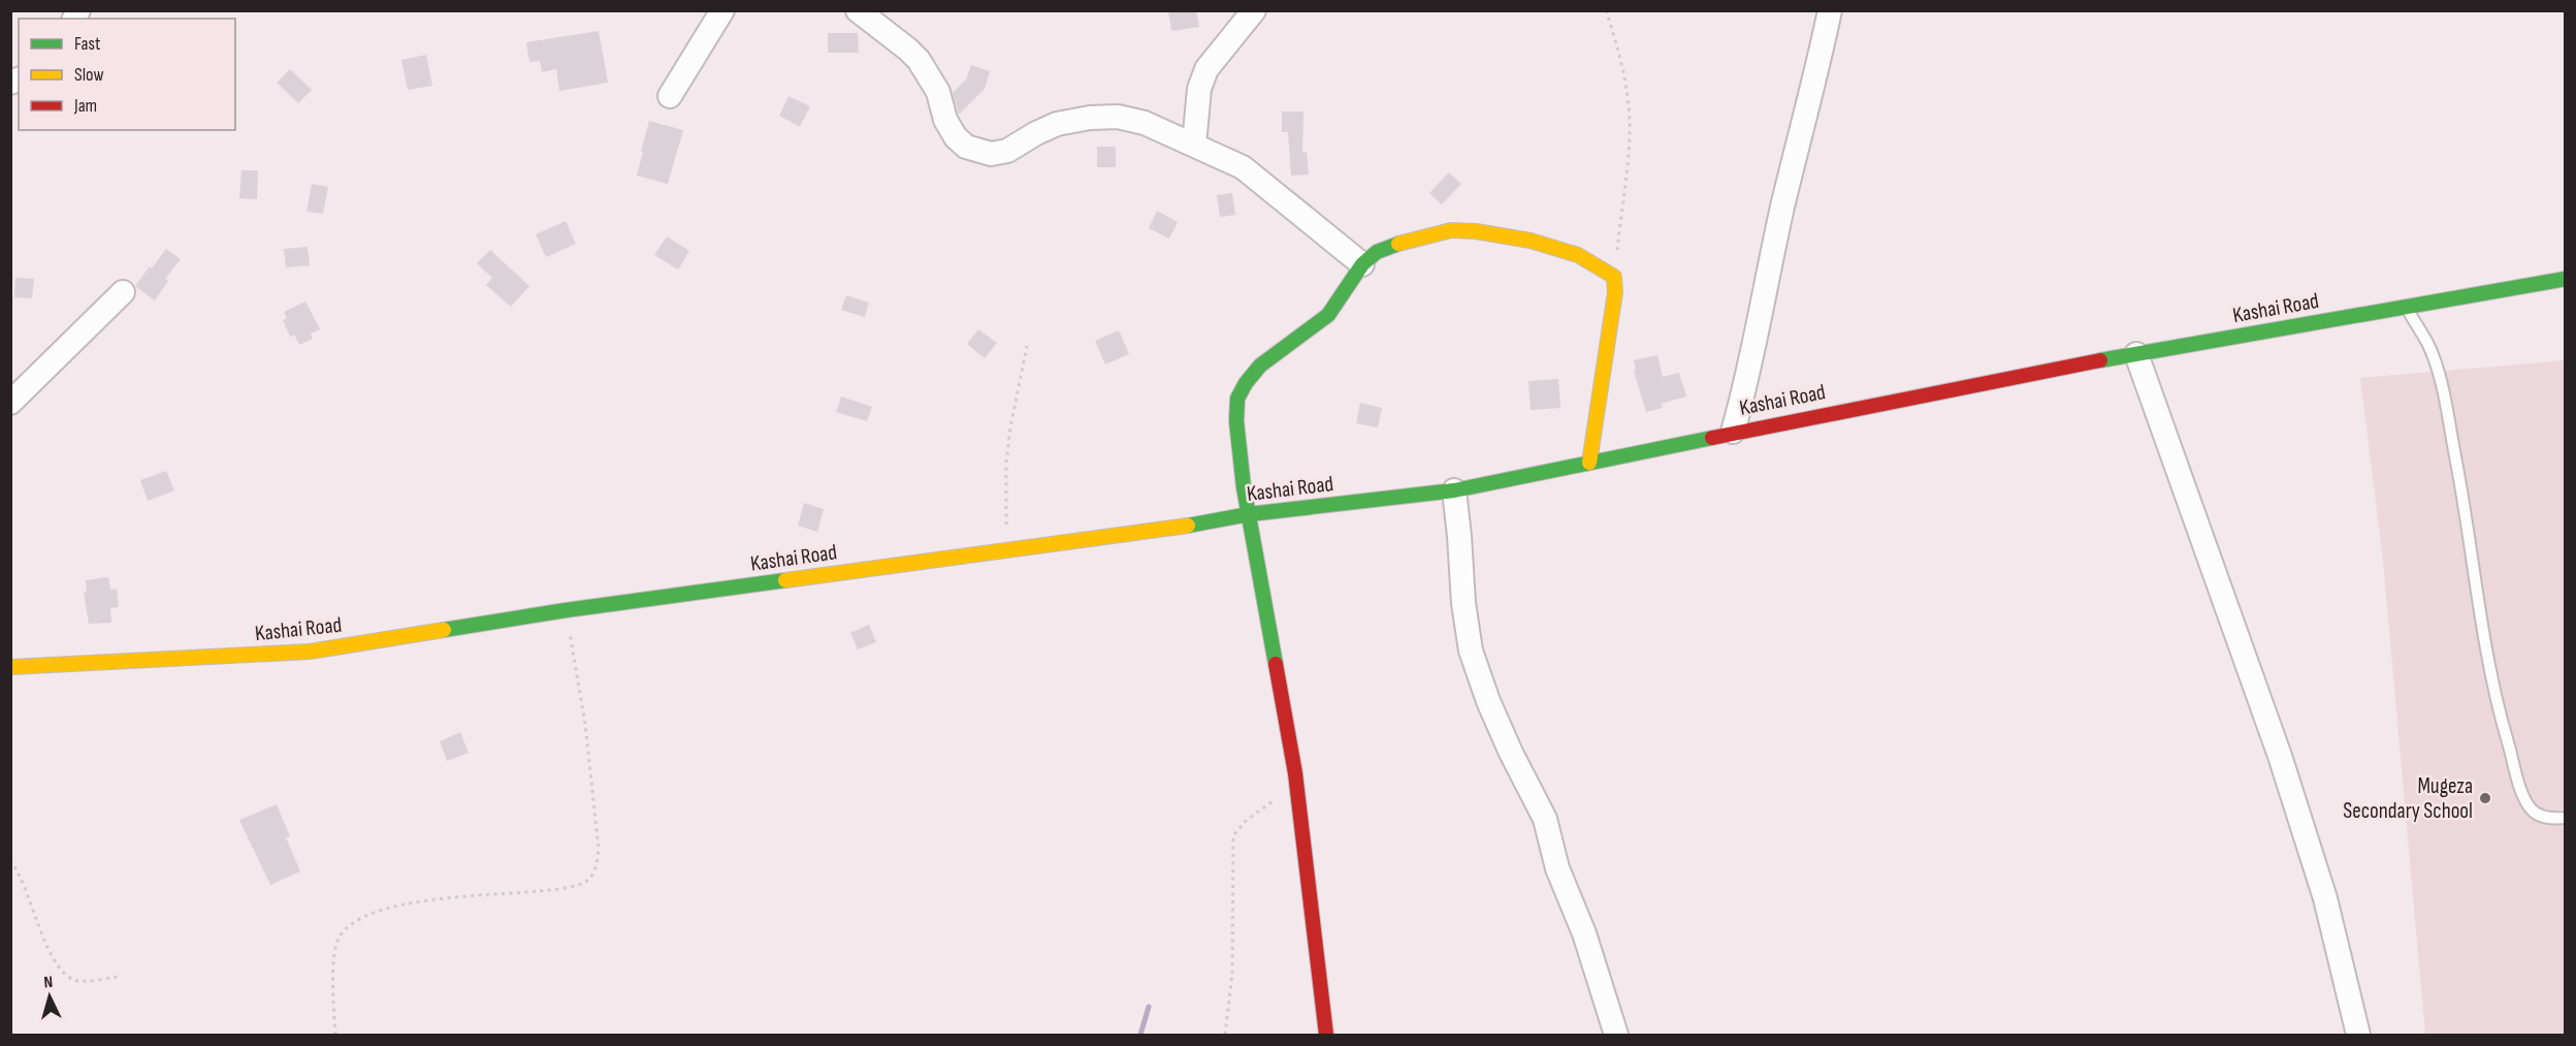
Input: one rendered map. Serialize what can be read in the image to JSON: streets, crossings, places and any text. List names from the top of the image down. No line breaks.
{"streets":{"street":["Kashai Road"]},"places":["Mugeza Secondary School"],"legend":["Fast","Slow","Jam"],"north":"top"}
